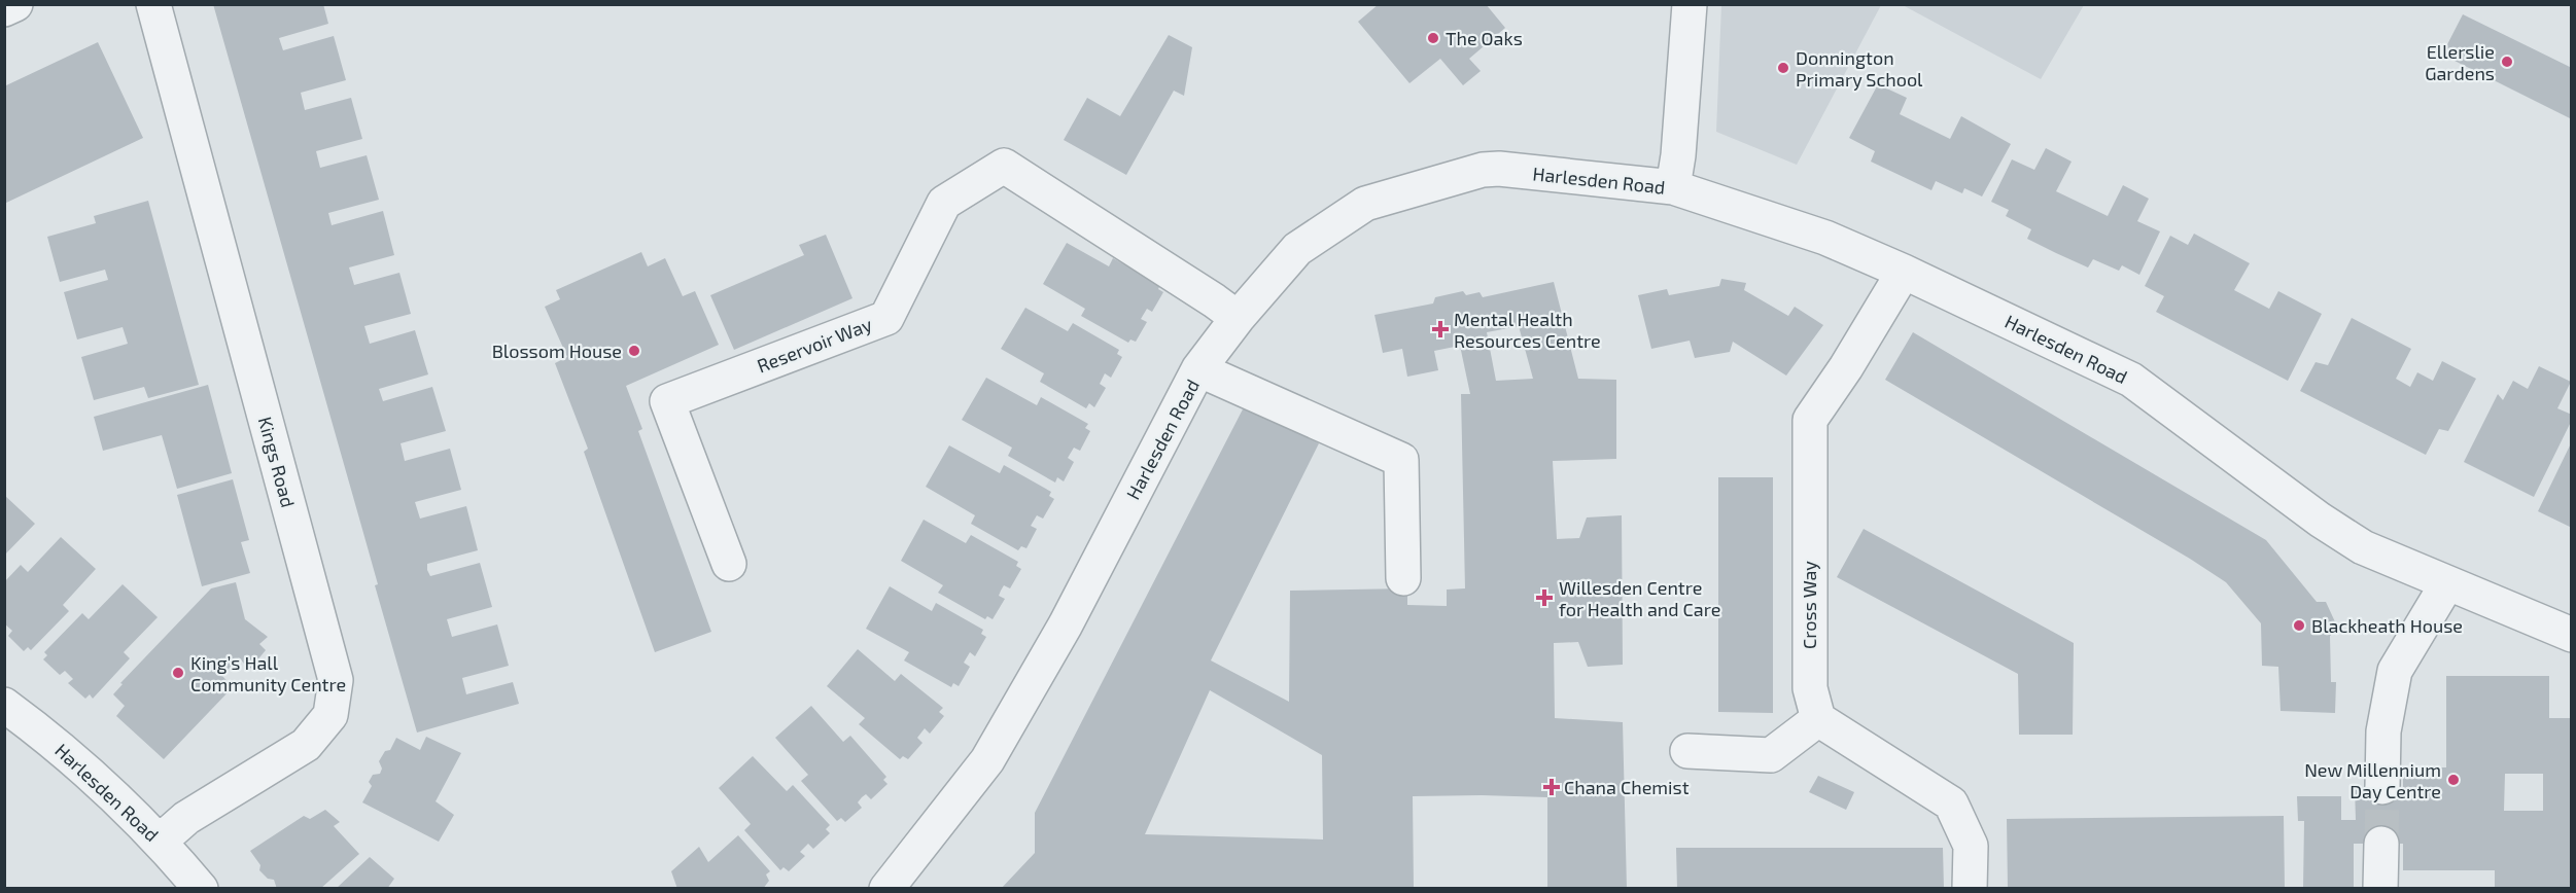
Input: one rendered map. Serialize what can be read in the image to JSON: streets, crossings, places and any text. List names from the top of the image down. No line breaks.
{"streets":{"street":["Harlesden Road","Reservoir Way","Kings Road","Cross Way"]},"crossings":[["Harlesden Road","Reservoir Way"],["Harlesden Road","Kings Road"],["Harlesden Road","Cross Way"]],"places":{"other":["The Oaks","Ellerslie Gardens","Donnington Primary School","Blossom House","Blackheath House","King’s Hall Community Centre","New Millennium Day Centre"],"health":["Mental Health Resources Centre","Willesden Centre for Health and Care","Chana Chemist"]}}
